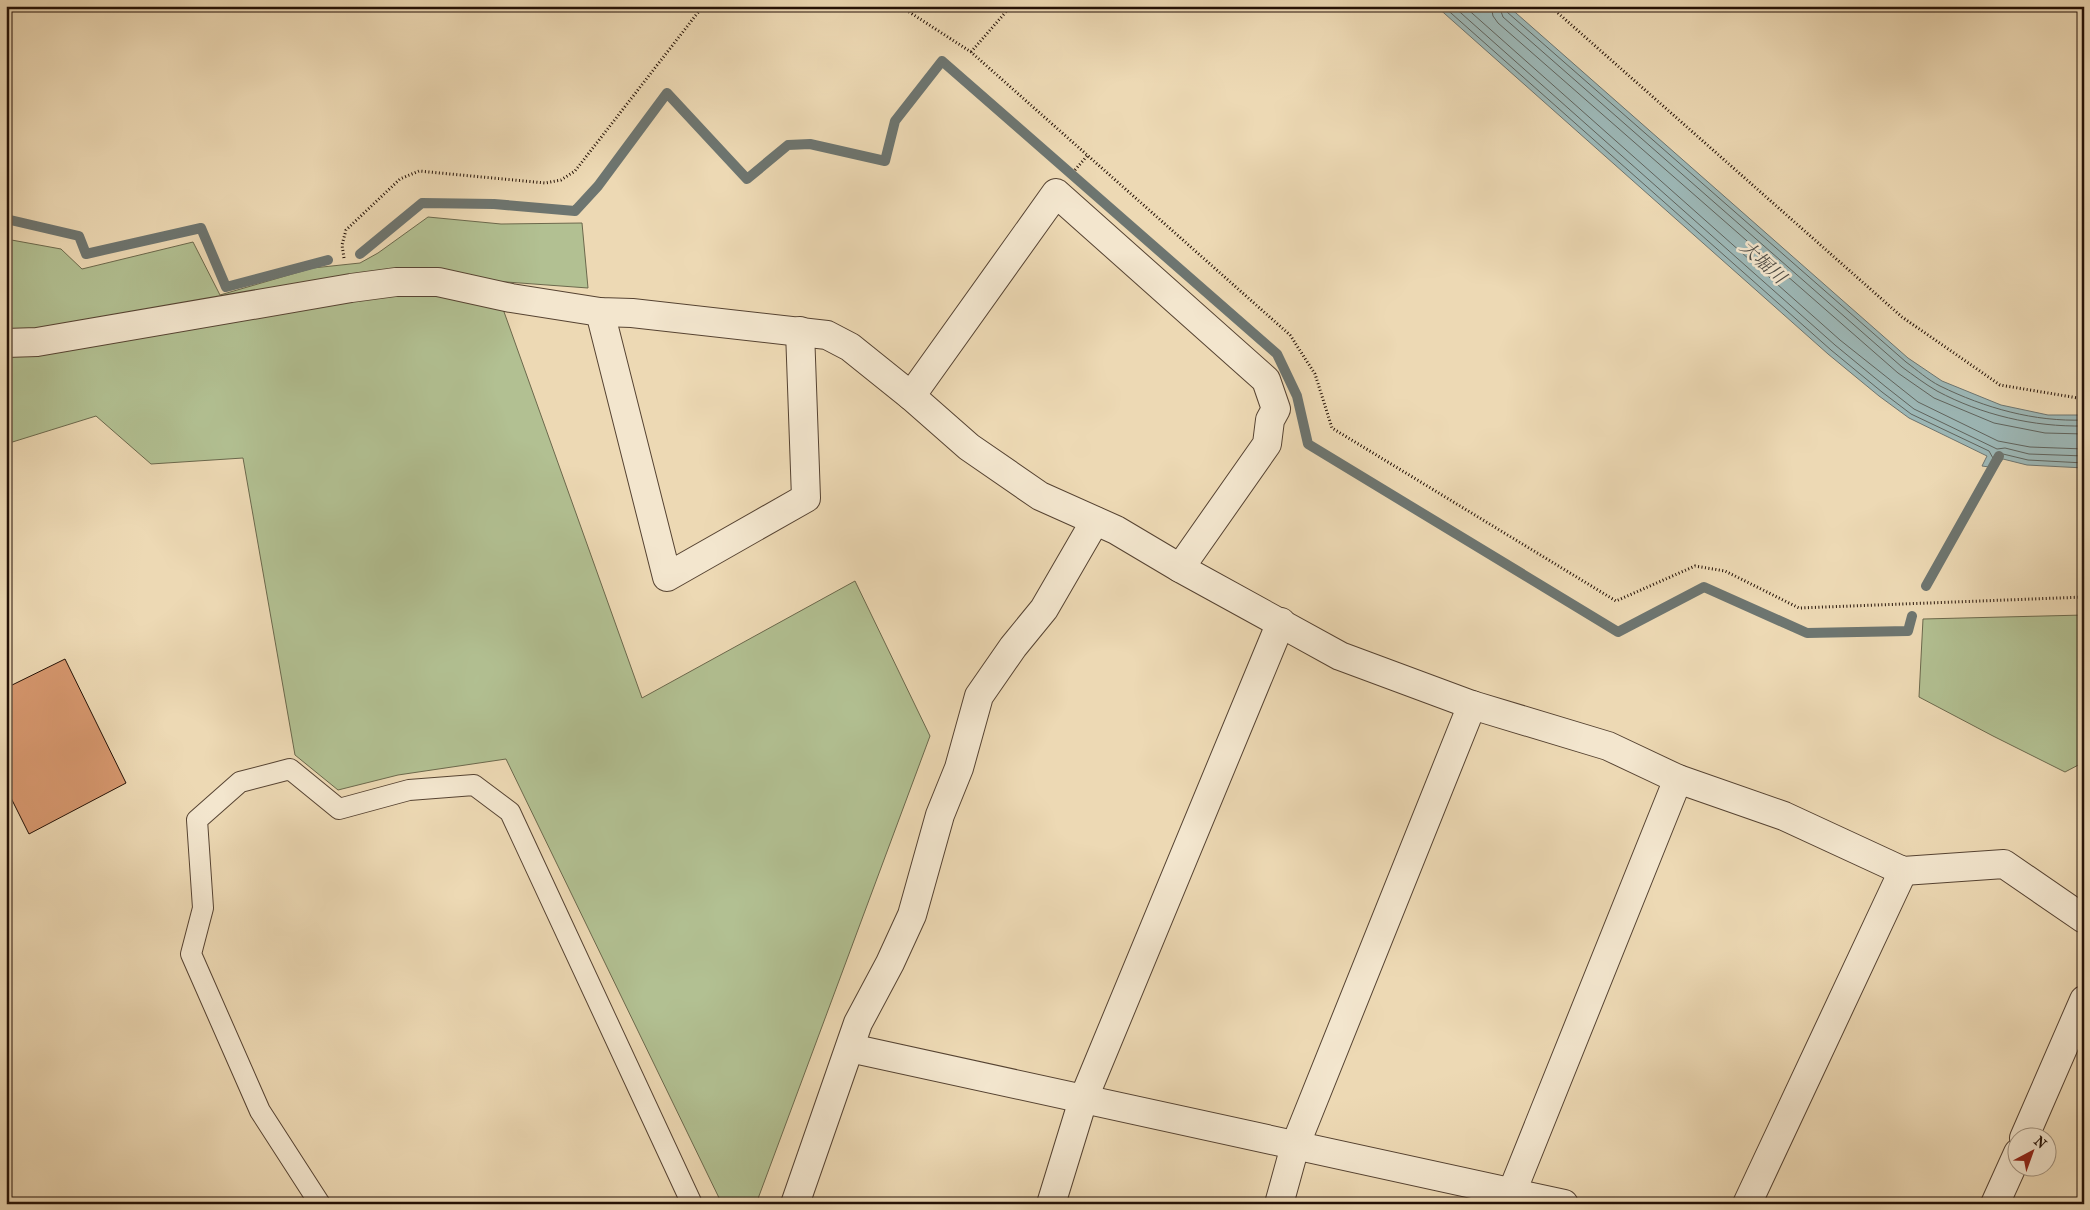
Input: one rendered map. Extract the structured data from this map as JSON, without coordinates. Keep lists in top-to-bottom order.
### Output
{
  "water": ["大堀川"],
  "north": "top right"
}
